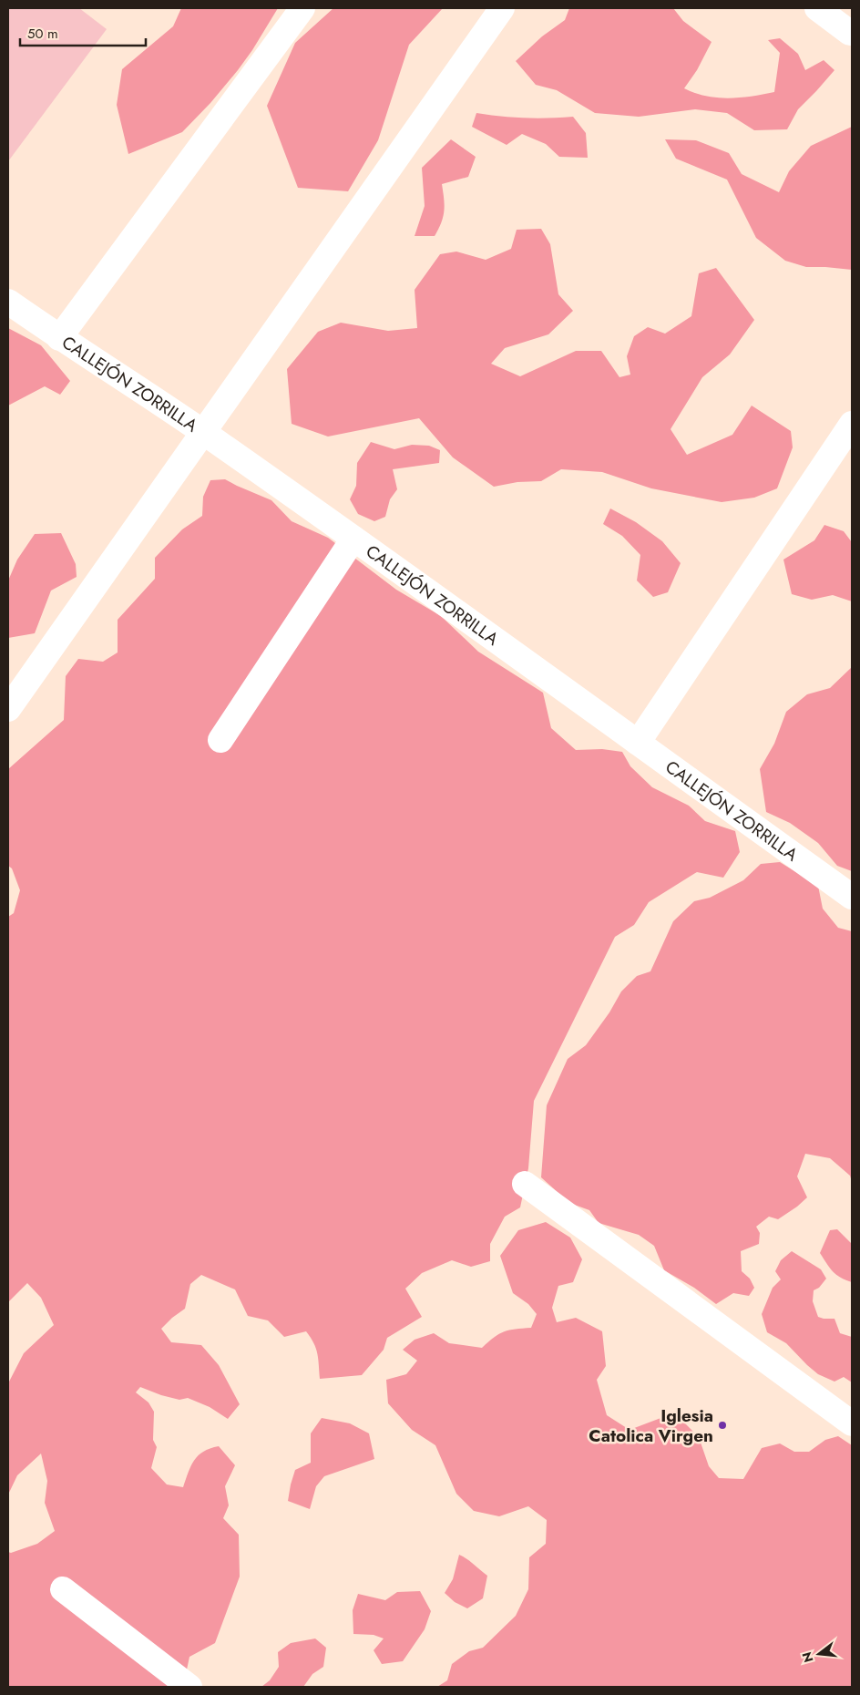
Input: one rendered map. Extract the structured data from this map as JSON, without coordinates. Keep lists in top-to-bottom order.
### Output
{
  "streets": {
    "street": ["CALLEJÓN ZORRILLA"]
  },
  "places": ["Iglesia Catolica Virgen"],
  "scale_bar": "50 m",
  "north": "left"
}
